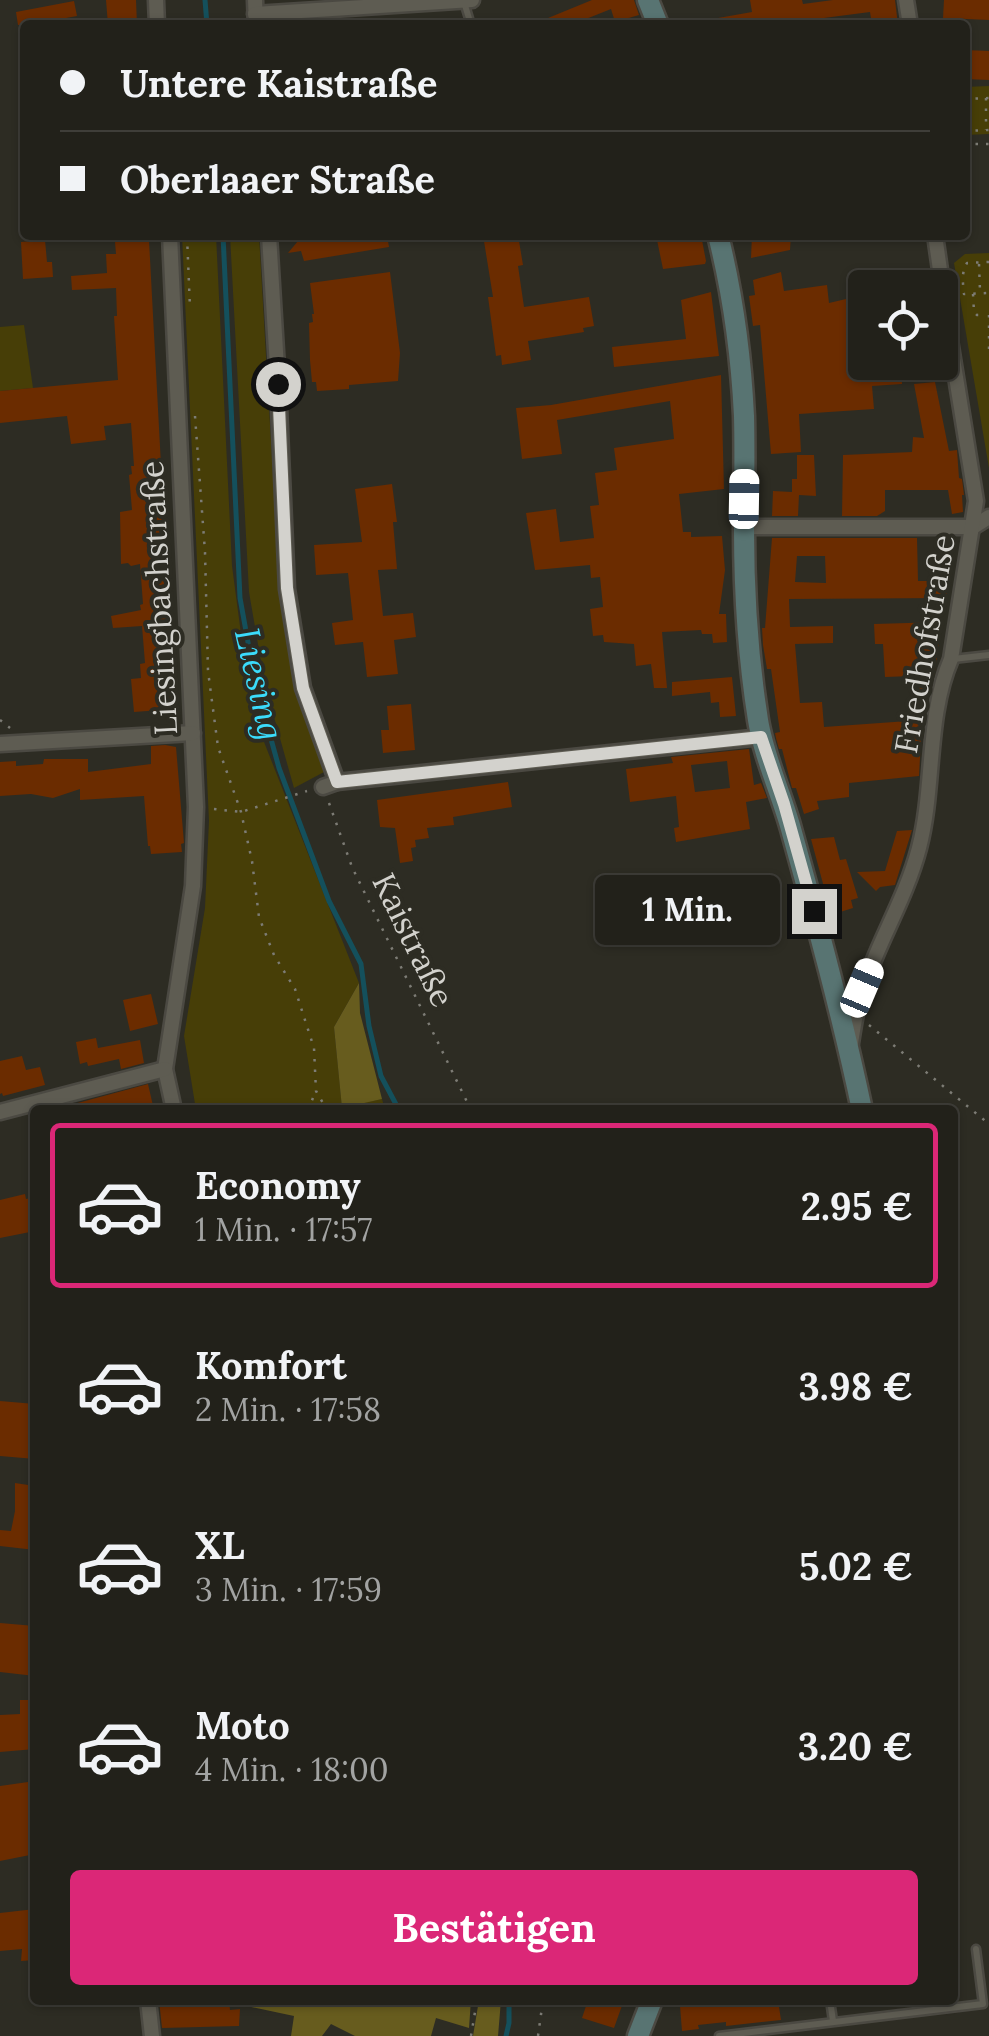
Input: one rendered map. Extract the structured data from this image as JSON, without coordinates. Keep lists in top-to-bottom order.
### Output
{
  "streets": {
    "street": ["Liesingbachstraße", "Friedhofstraße"],
    "path": ["Kaistraße"]
  },
  "water": ["Liesing"],
  "page": {
    "banner": ["Untere Kaistraße", "Oberlaaer Straße"],
    "bubble": "1 Min.",
    "list": [
      {
        "name": "Economy",
        "note": "1 Min. · 17:57",
        "value": "2.95 €"
      },
      {
        "name": "Komfort",
        "note": "2 Min. · 17:58",
        "value": "3.98 €"
      },
      {
        "name": "XL",
        "note": "3 Min. · 17:59",
        "value": "5.02 €"
      },
      {
        "name": "Moto",
        "note": "4 Min. · 18:00",
        "value": "3.20 €"
      }
    ],
    "buttons": "Bestätigen"
  }
}
